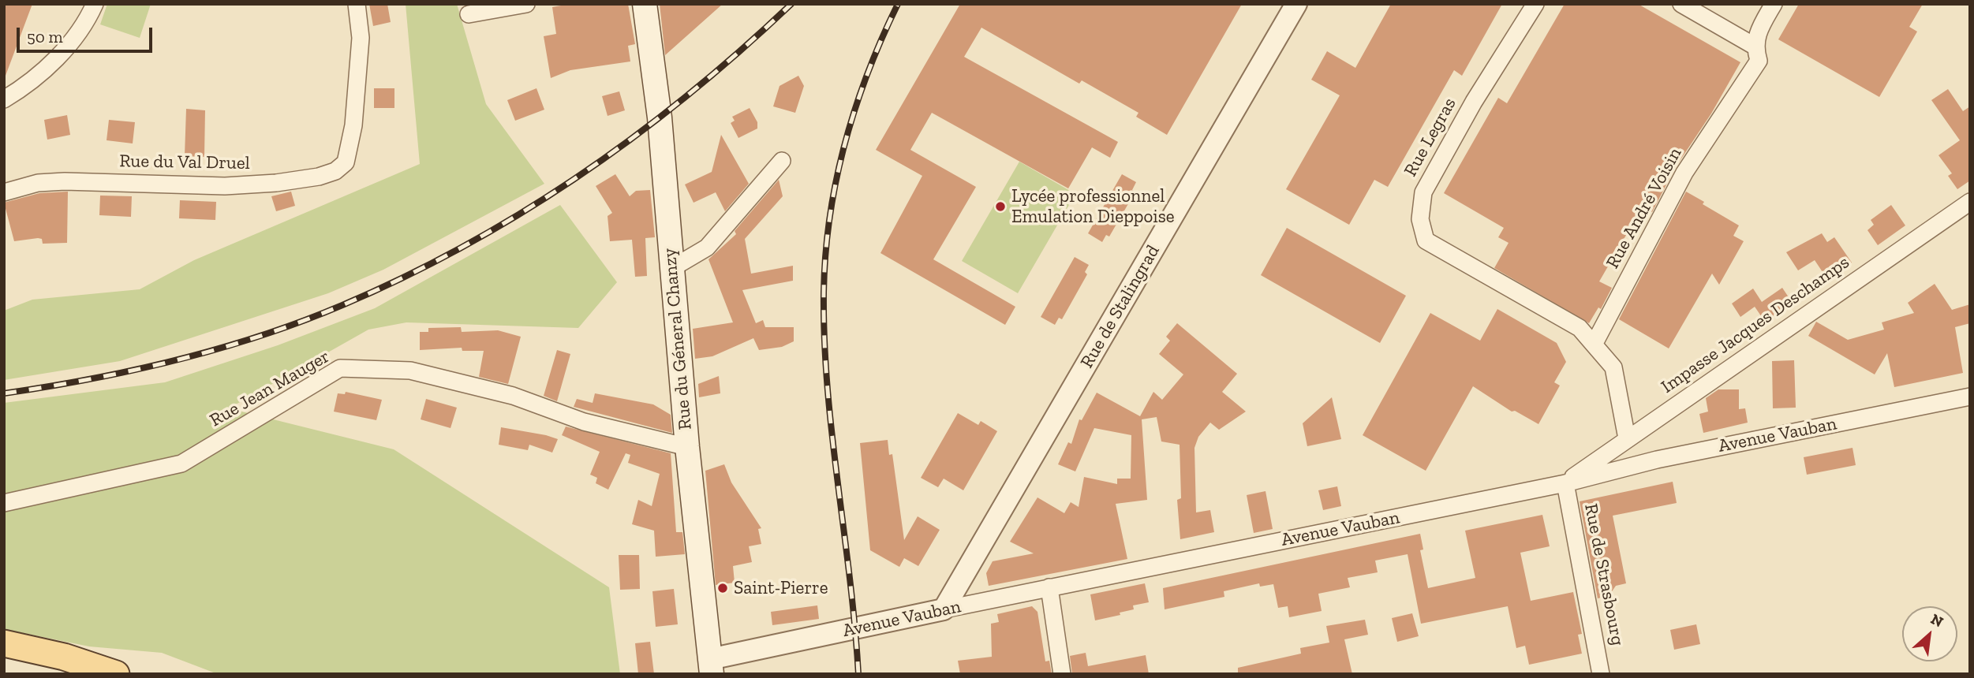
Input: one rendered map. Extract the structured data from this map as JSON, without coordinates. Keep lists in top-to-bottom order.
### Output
{
  "streets": {
    "main road": ["Rue du Géneral Chanzy"],
    "street": [
      "Rue Legras",
      "Rue du Val Druel",
      "Rue André Voisin",
      "Rue de Stalingrad",
      "Impasse Jacques Deschamps",
      "Rue Jean Mauger",
      "Avenue Vauban",
      "Rue de Strasbourg"
    ]
  },
  "crossings": [
    ["Rue Legras", "Rue André Voisin"],
    ["Rue de Stalingrad", "Avenue Vauban"],
    ["Impasse Jacques Deschamps", "Avenue Vauban"],
    ["Impasse Jacques Deschamps", "Rue de Strasbourg"],
    ["Rue du Géneral Chanzy", "Rue Jean Mauger"],
    ["Rue du Géneral Chanzy", "Avenue Vauban"],
    ["Avenue Vauban", "Rue de Strasbourg"]
  ],
  "places": ["Lycée professionnel Emulation Dieppoise", "Saint-Pierre"],
  "scale_bar": "50 m",
  "north": "top right"
}
